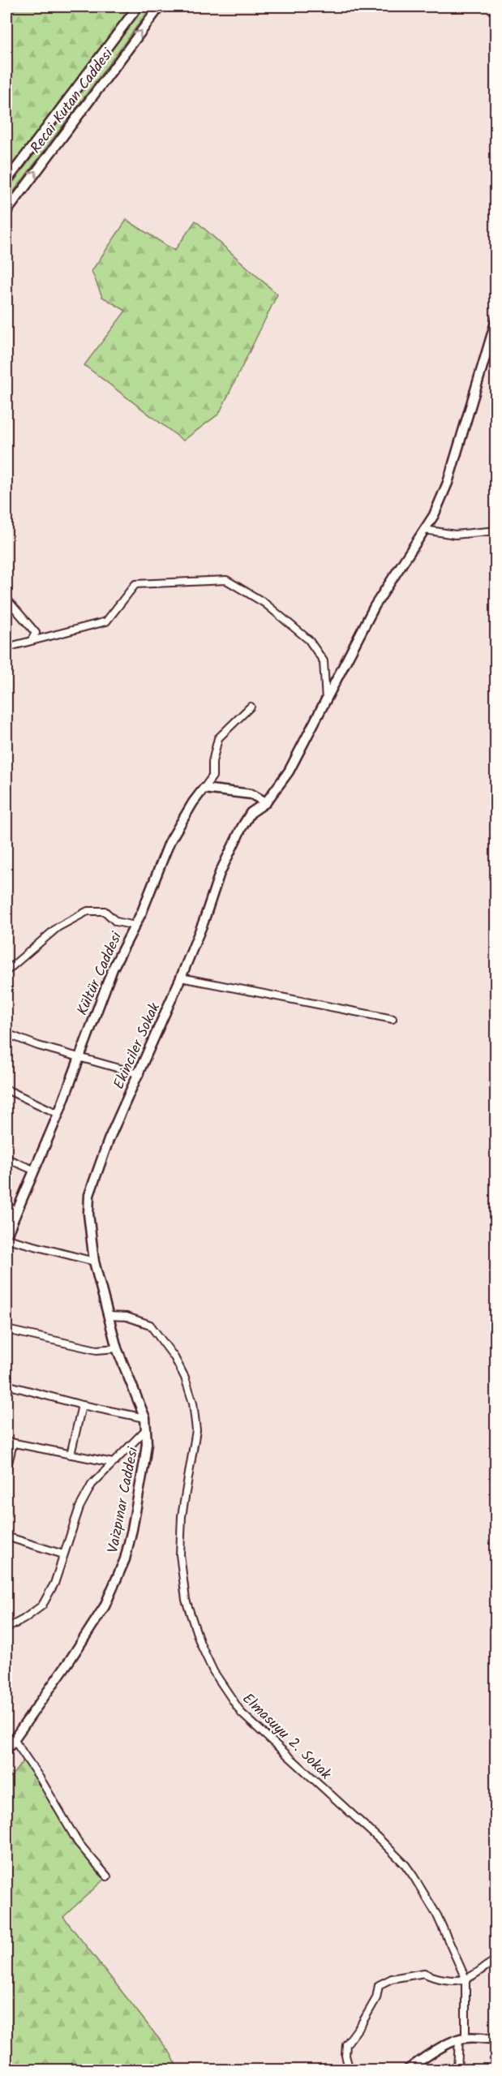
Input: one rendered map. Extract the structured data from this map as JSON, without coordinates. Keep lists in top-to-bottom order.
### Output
{
  "streets": {
    "street": [
      "Recai Kutan Caddesi",
      "Kültür Caddesi",
      "Ekinciler Sokak",
      "Vaizpınar Caddesi",
      "Elmasuyu 2. Sokak"
    ]
  },
  "crossings": [
    ["Ekinciler Sokak", "Vaizpınar Caddesi"],
    ["Ekinciler Sokak", "Elmasuyu 2. Sokak"],
    ["Vaizpınar Caddesi", "Elmasuyu 2. Sokak"]
  ]
}
